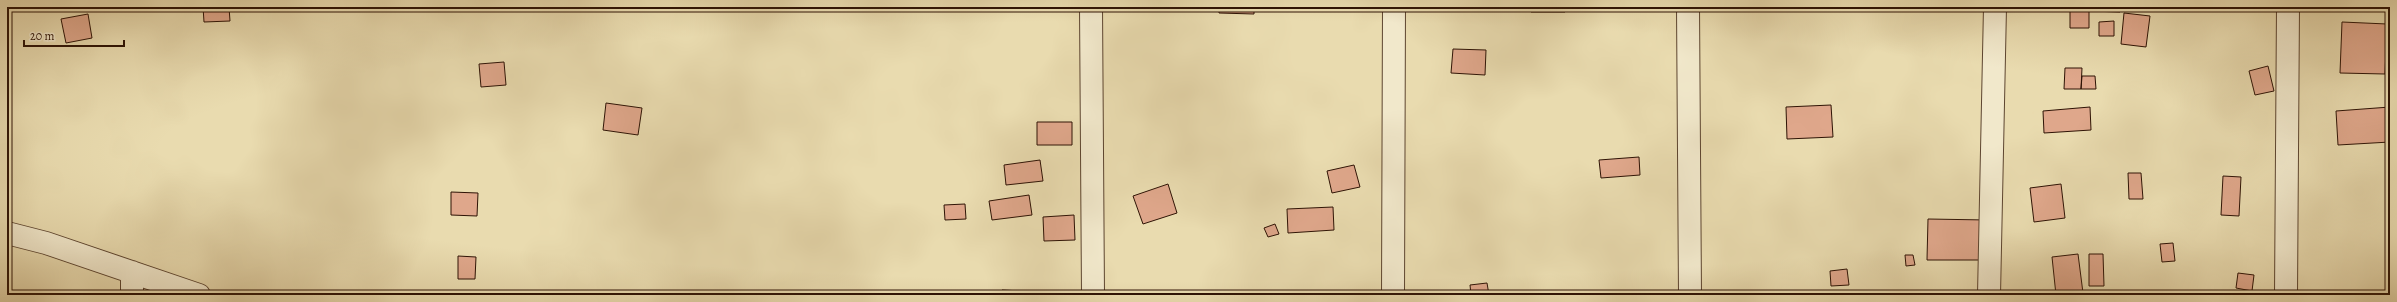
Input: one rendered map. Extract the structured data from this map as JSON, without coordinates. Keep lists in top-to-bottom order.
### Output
{
  "scale_bar": "20 m"
}
